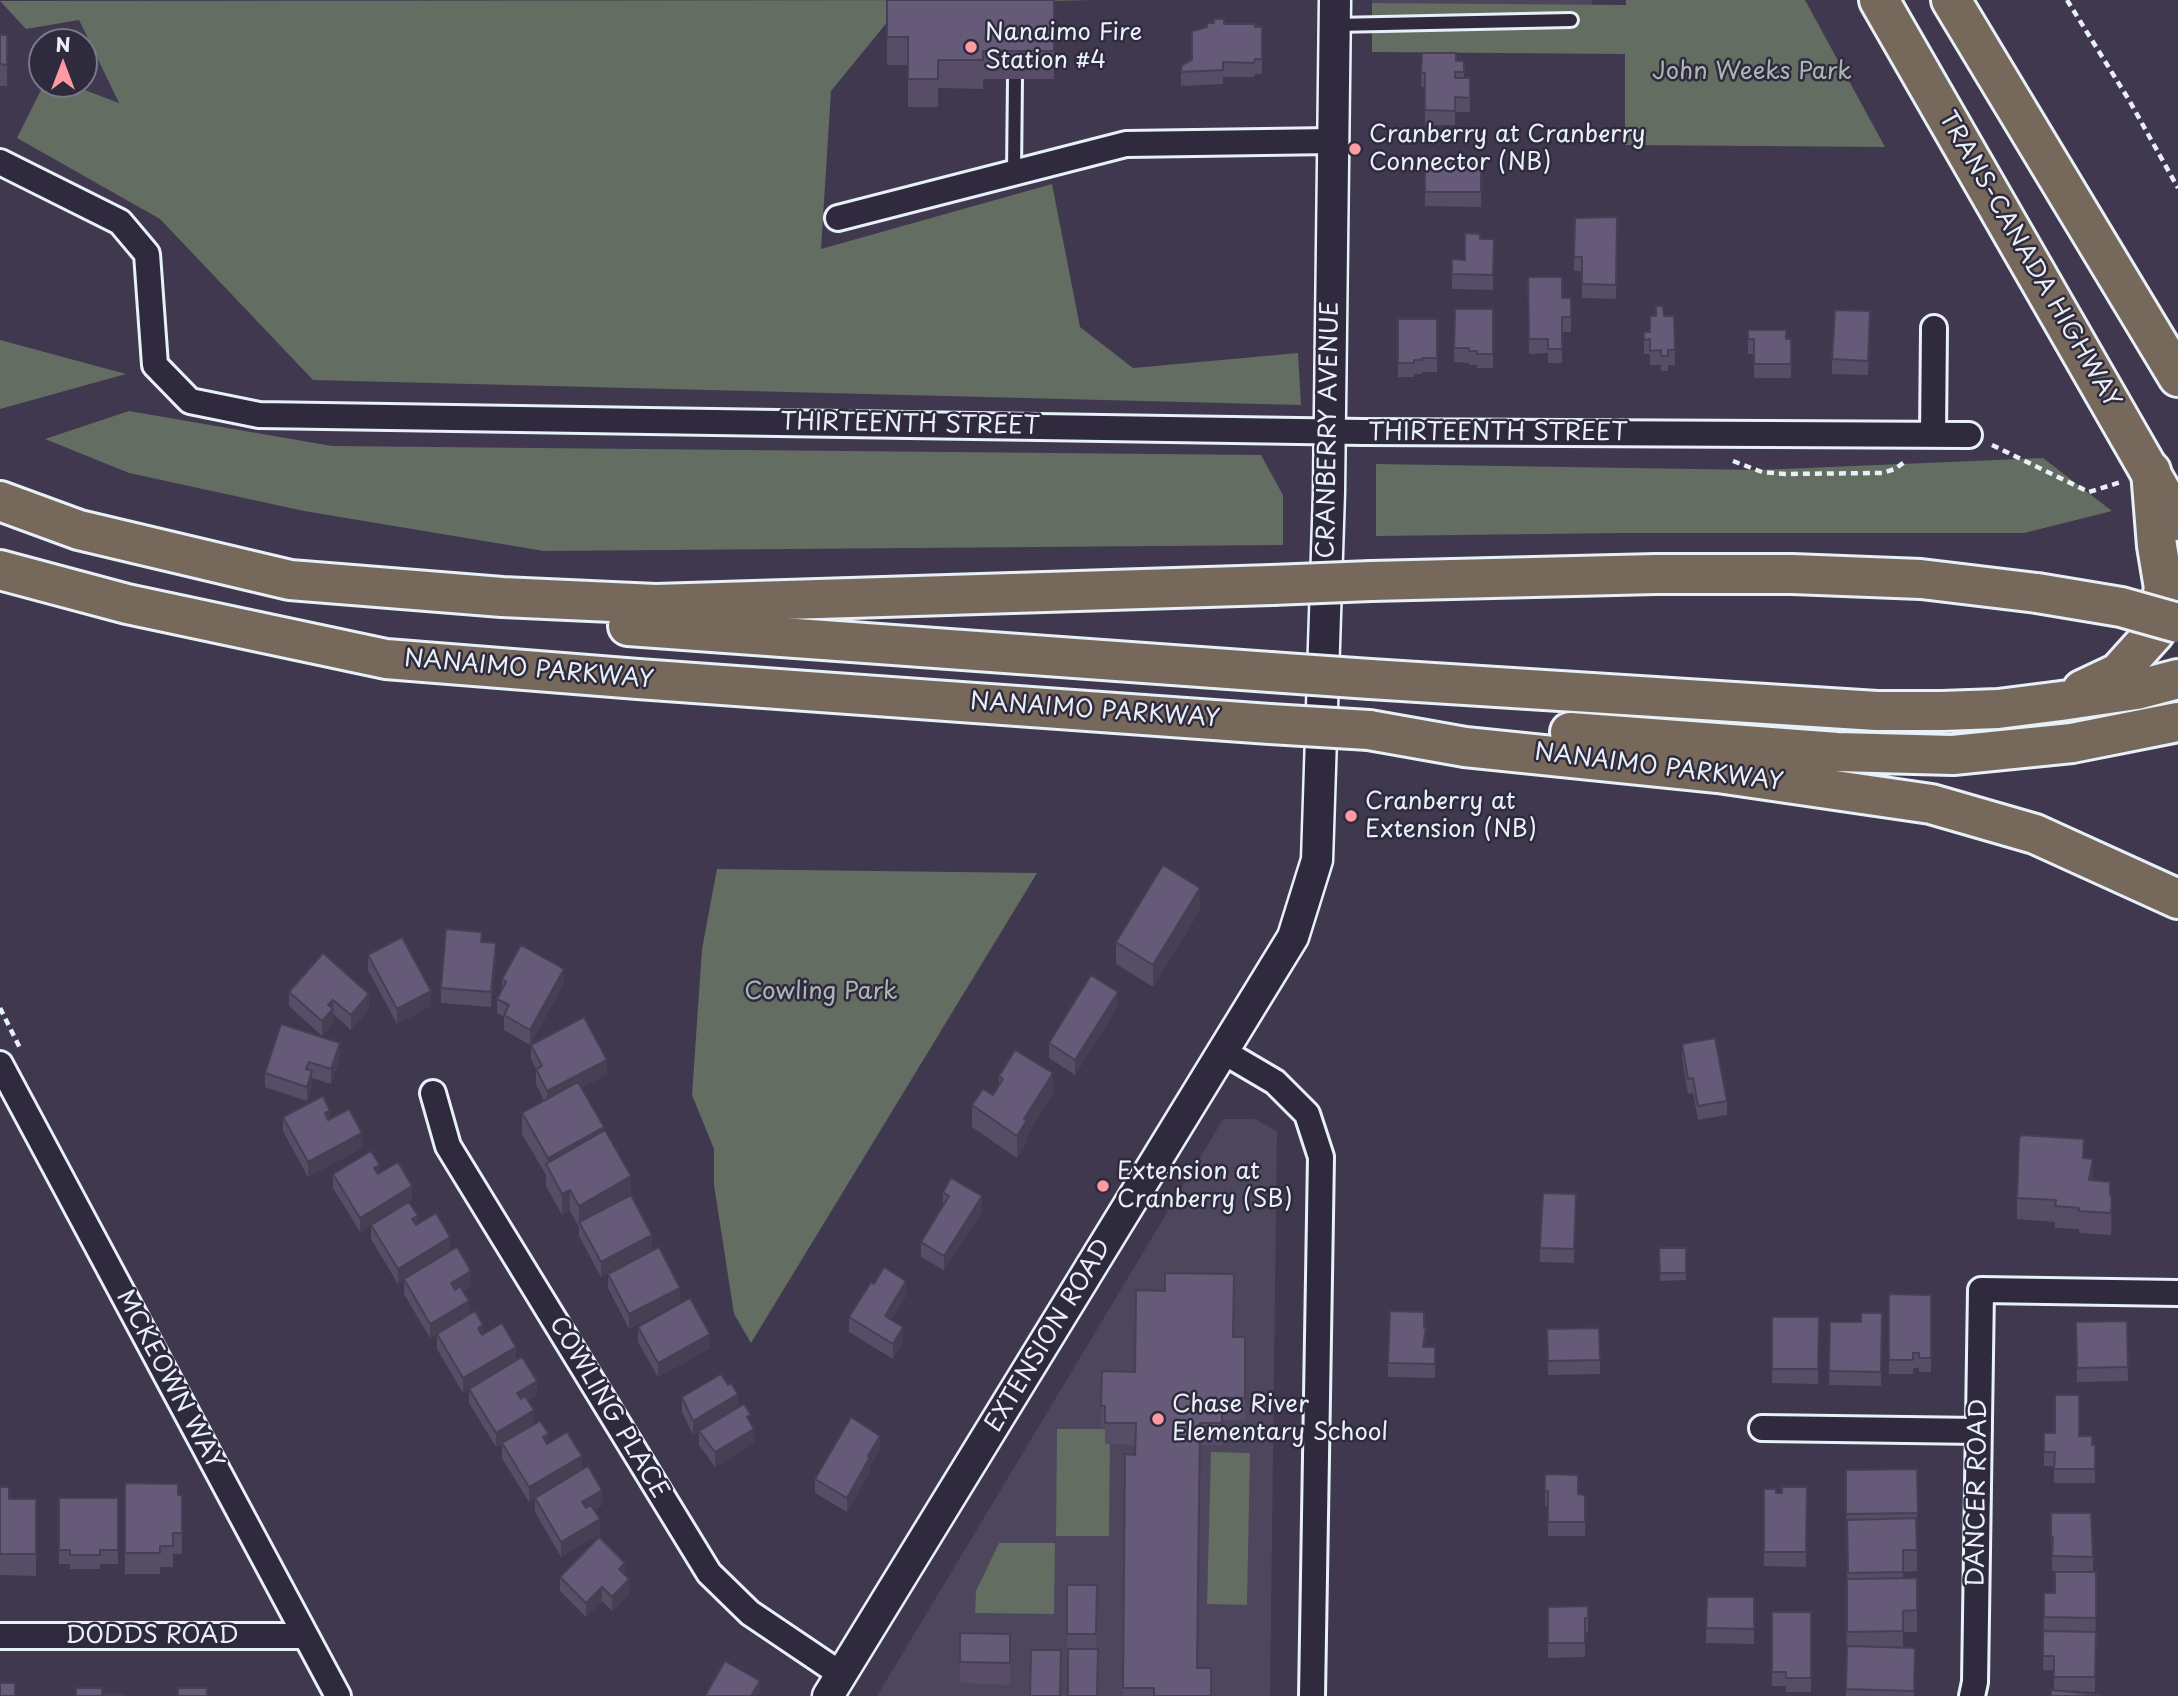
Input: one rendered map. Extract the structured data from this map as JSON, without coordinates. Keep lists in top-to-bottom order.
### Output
{
  "streets": {
    "highway": ["TRANS-CANADA HIGHWAY", "NANAIMO PARKWAY"],
    "street": [
      "THIRTEENTH STREET",
      "CRANBERRY AVENUE",
      "EXTENSION ROAD",
      "MCKEOWN WAY",
      "COWLING PLACE",
      "DANCER ROAD",
      "DODDS ROAD"
    ]
  },
  "crossings": [
    ["THIRTEENTH STREET", "CRANBERRY AVENUE"],
    ["CRANBERRY AVENUE", "EXTENSION ROAD"],
    ["EXTENSION ROAD", "COWLING PLACE"],
    ["MCKEOWN WAY", "DODDS ROAD"]
  ],
  "parks": ["John Weeks Park", "Cowling Park"],
  "places": [
    "Nanaimo Fire Station #4",
    "Cranberry at Cranberry Connector (NB)",
    "Cranberry at Extension (NB)",
    "Extension at Cranberry (SB)",
    "Chase River Elementary School"
  ],
  "north": "top"
}
